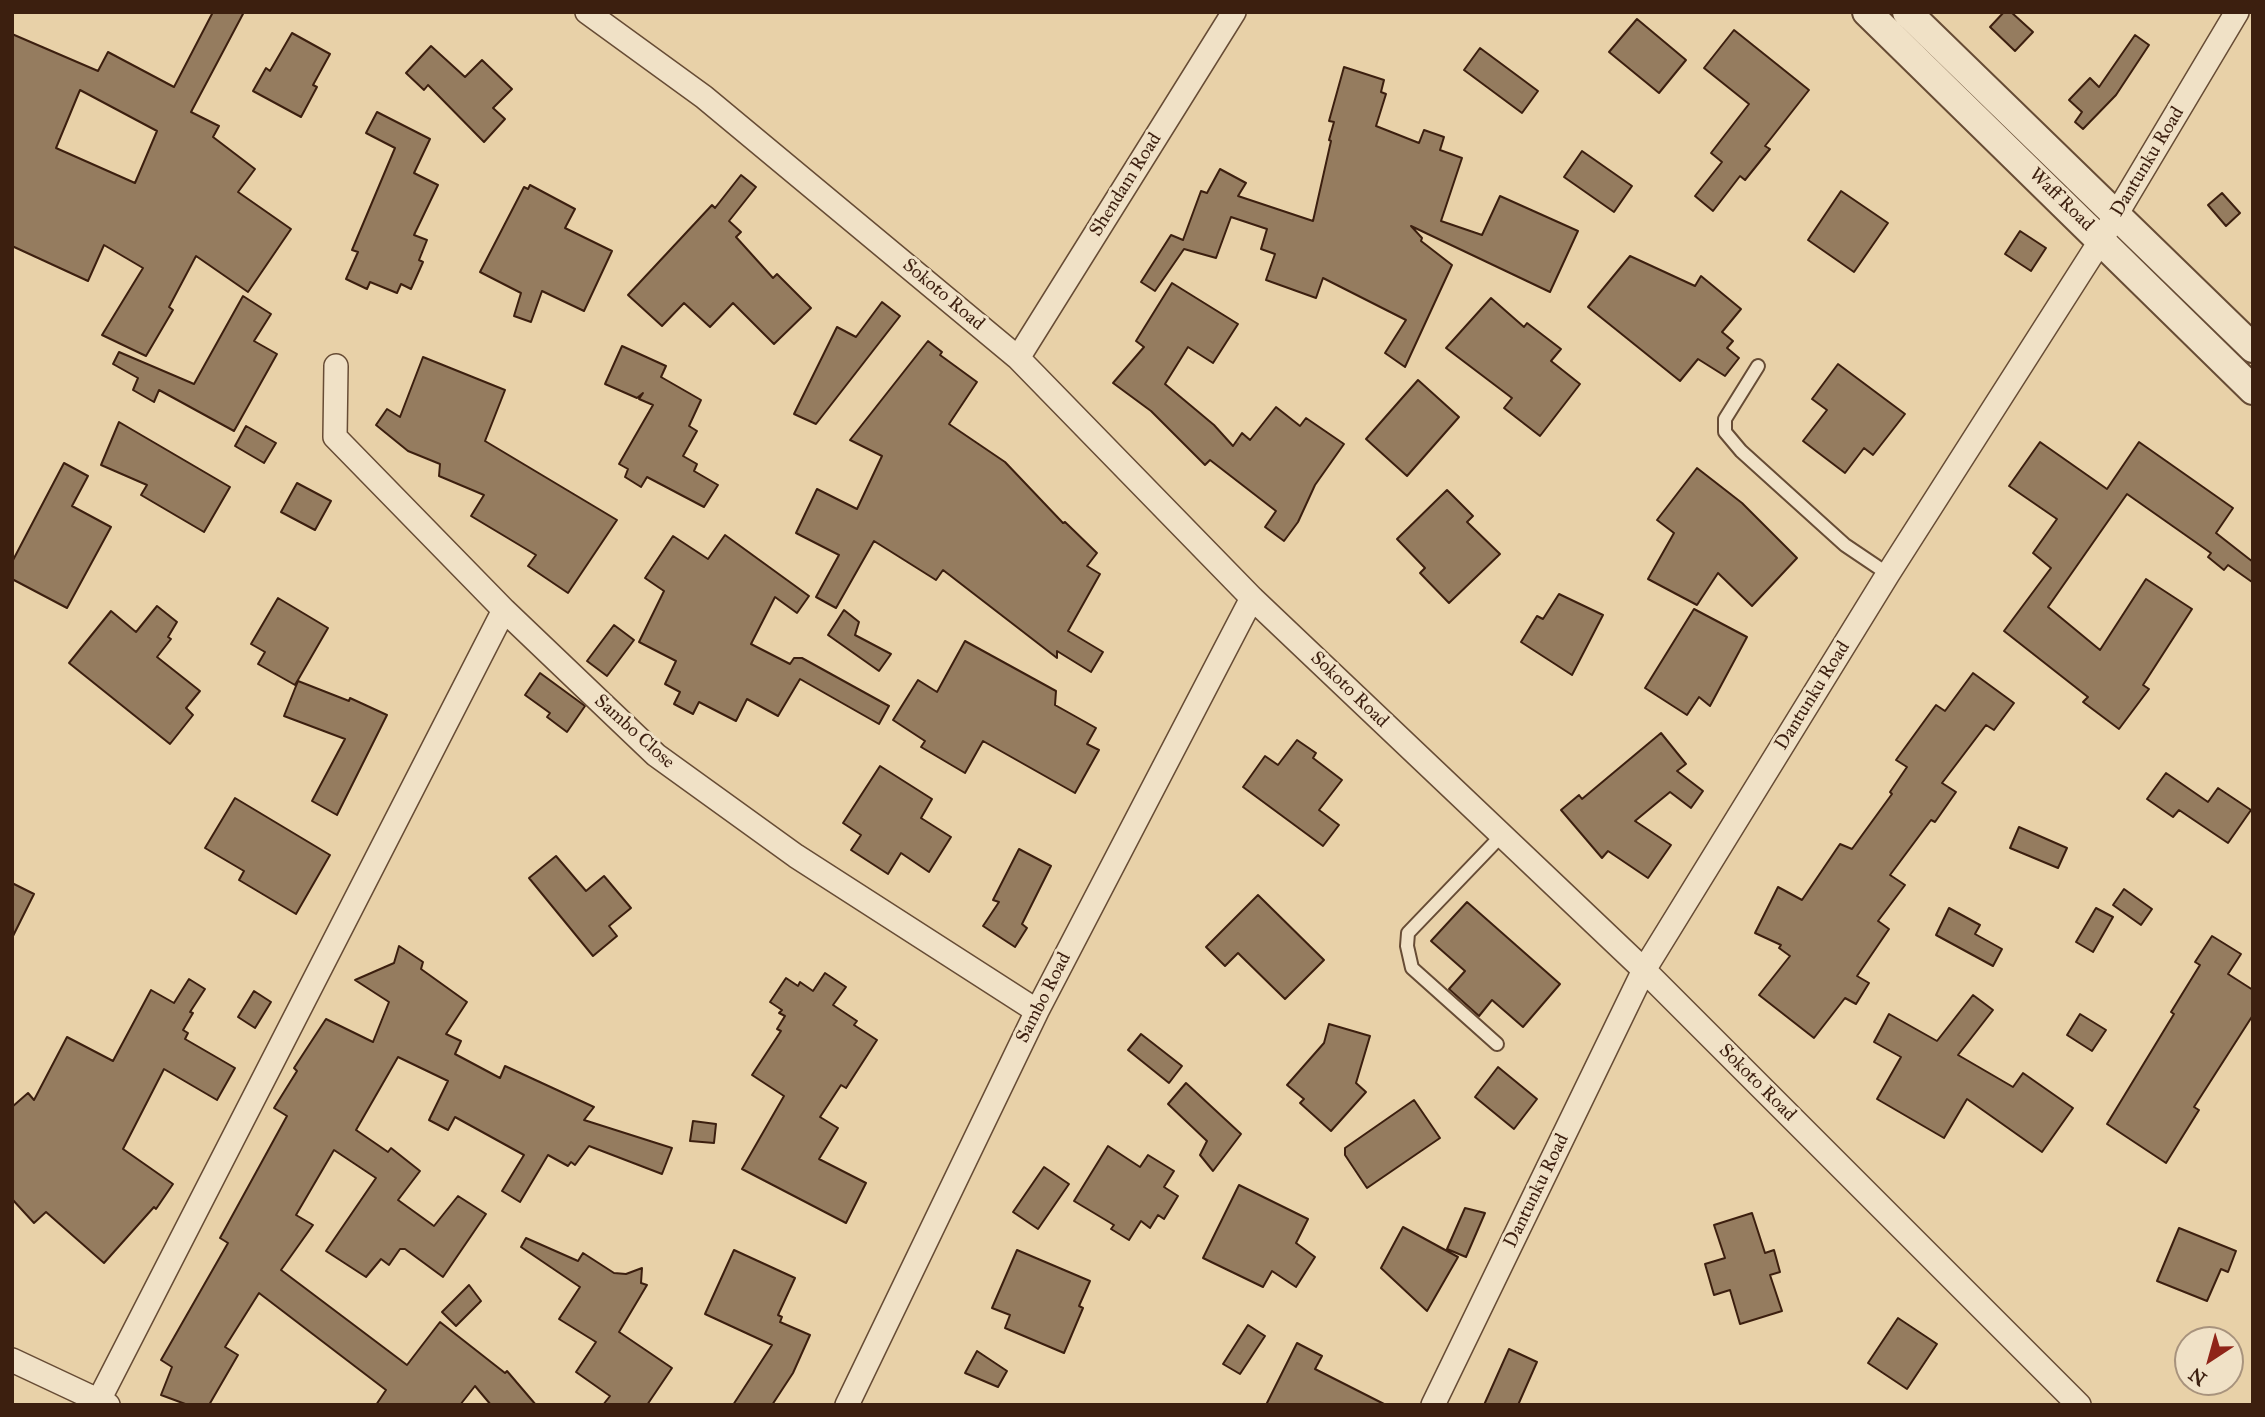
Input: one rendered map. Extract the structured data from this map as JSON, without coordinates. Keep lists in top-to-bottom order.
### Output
{
  "streets": {
    "street": [
      "Dantunku Road",
      "Shendam Road",
      "Waff Road",
      "Sokoto Road",
      "Sambo Close",
      "Sambo Road"
    ]
  },
  "crossings": [
    ["Dantunku Road", "Waff Road"],
    ["Dantunku Road", "Sokoto Road"],
    ["Shendam Road", "Sokoto Road"],
    ["Sokoto Road", "Sambo Road"],
    ["Sambo Close", "Sambo Road"]
  ],
  "north": "bottom left"
}
